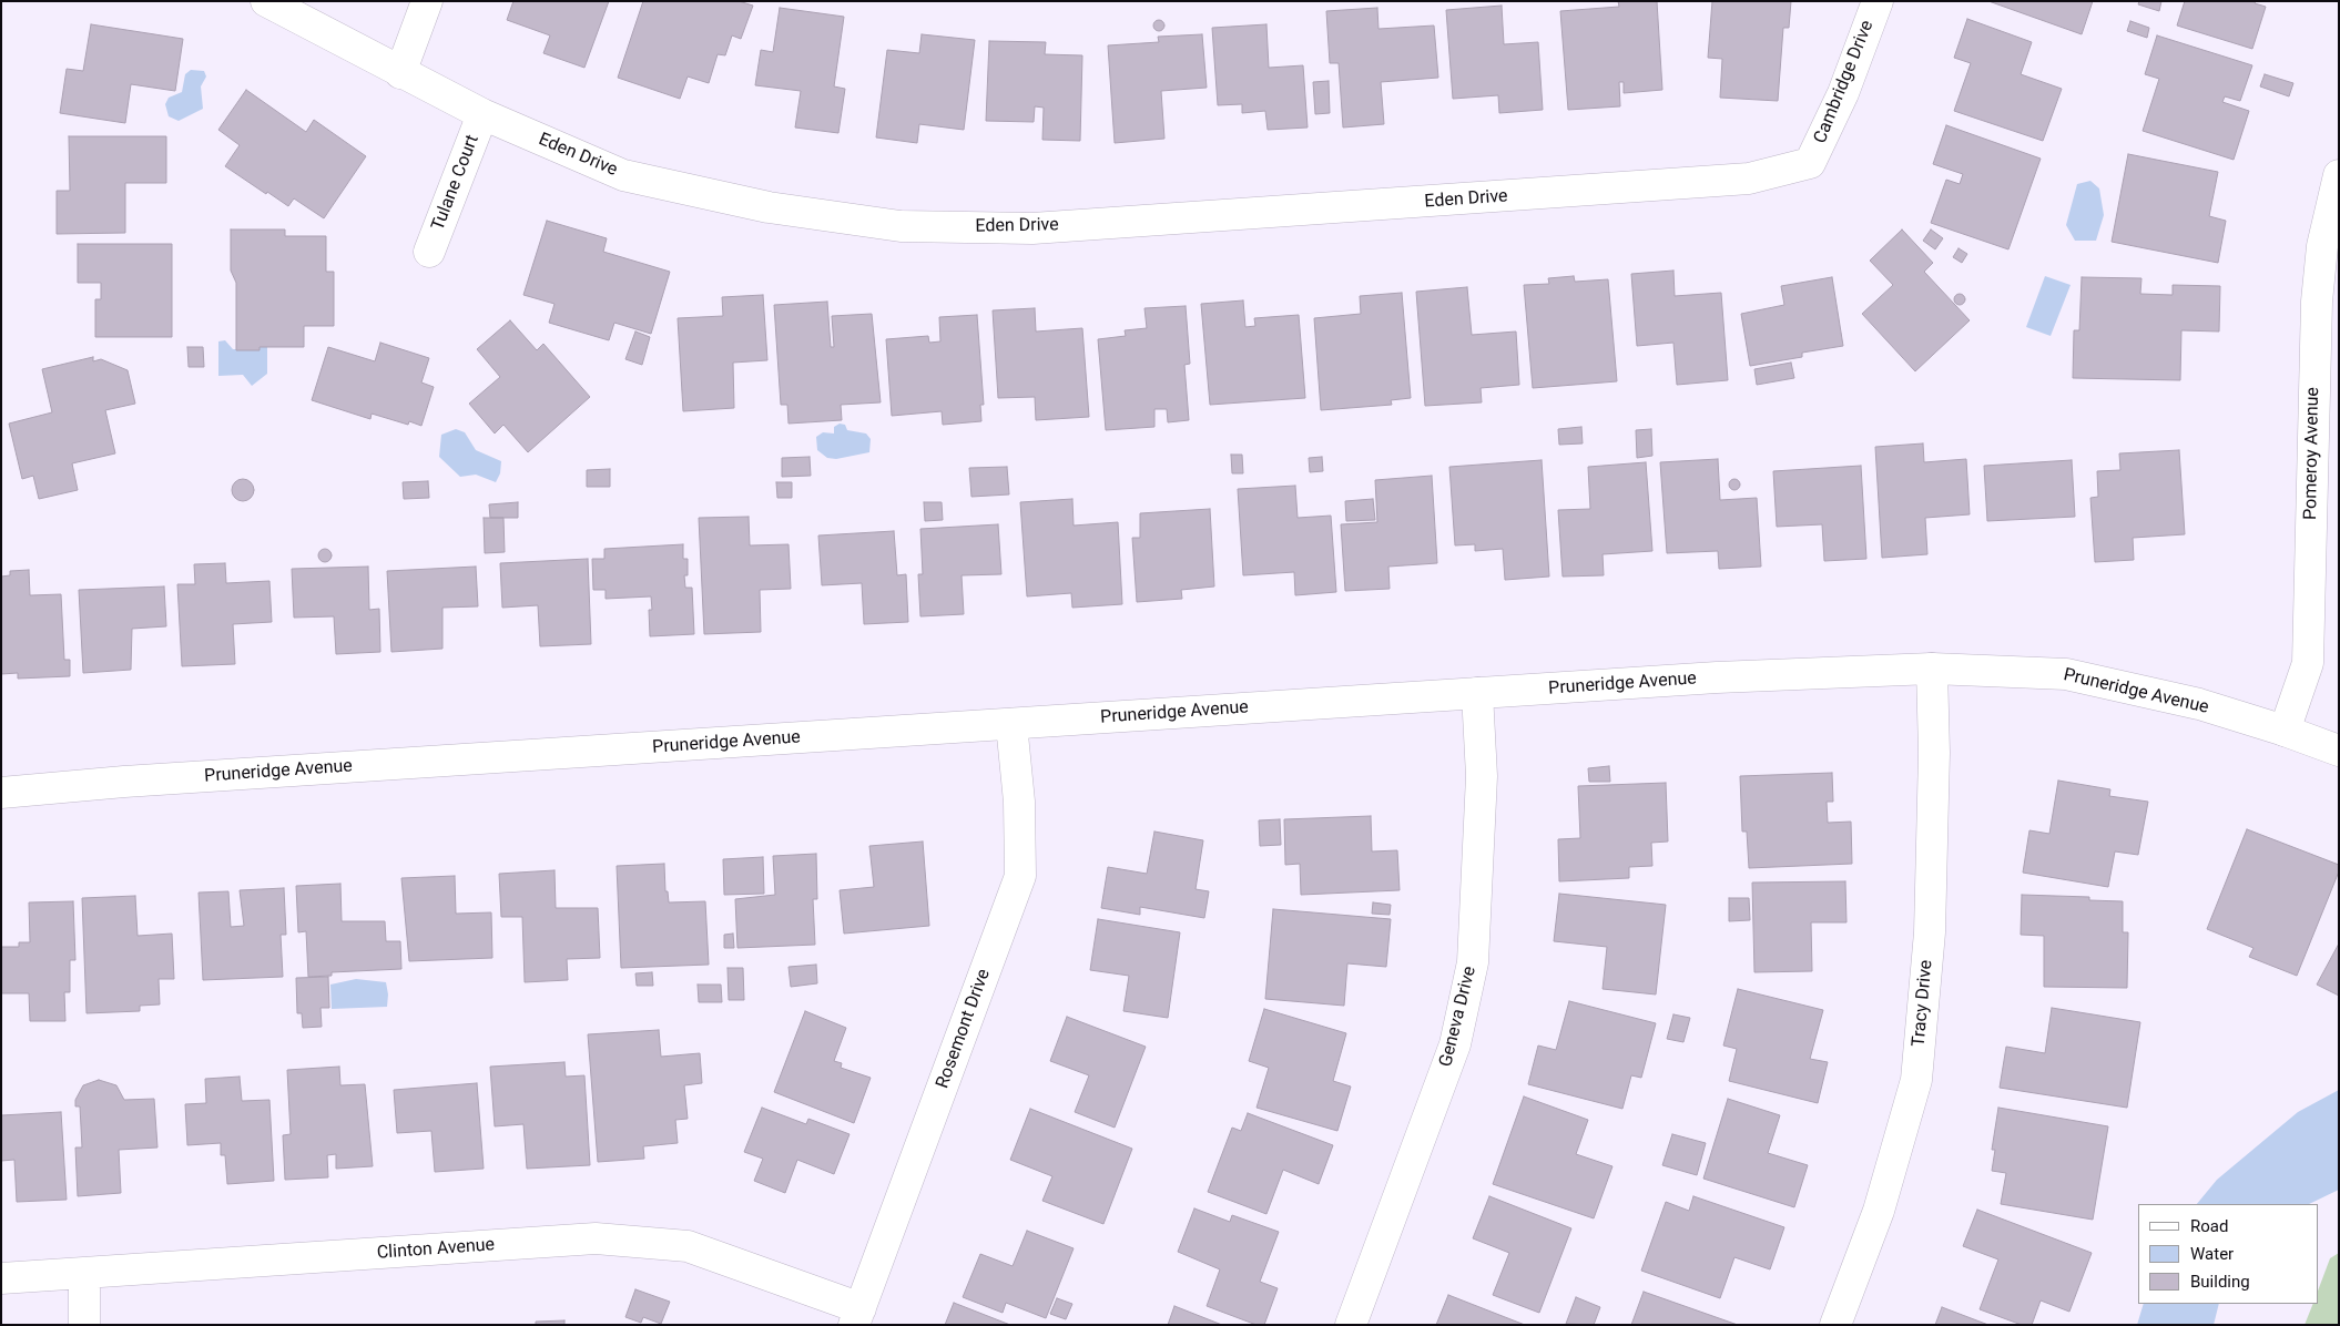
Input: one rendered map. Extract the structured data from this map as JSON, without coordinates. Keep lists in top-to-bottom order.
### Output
{
  "streets": {
    "street": [
      "Cambridge Drive",
      "Eden Drive",
      "Tulane Court",
      "Pomeroy Avenue",
      "Pruneridge Avenue",
      "Tracy Drive",
      "Geneva Drive",
      "Rosemont Drive",
      "Clinton Avenue"
    ]
  },
  "crossings": [
    ["Cambridge Drive", "Eden Drive"],
    ["Eden Drive", "Tulane Court"],
    ["Pomeroy Avenue", "Pruneridge Avenue"],
    ["Pruneridge Avenue", "Tracy Drive"],
    ["Pruneridge Avenue", "Geneva Drive"],
    ["Pruneridge Avenue", "Rosemont Drive"],
    ["Rosemont Drive", "Clinton Avenue"]
  ],
  "legend": ["Road", "Water", "Building"]
}
